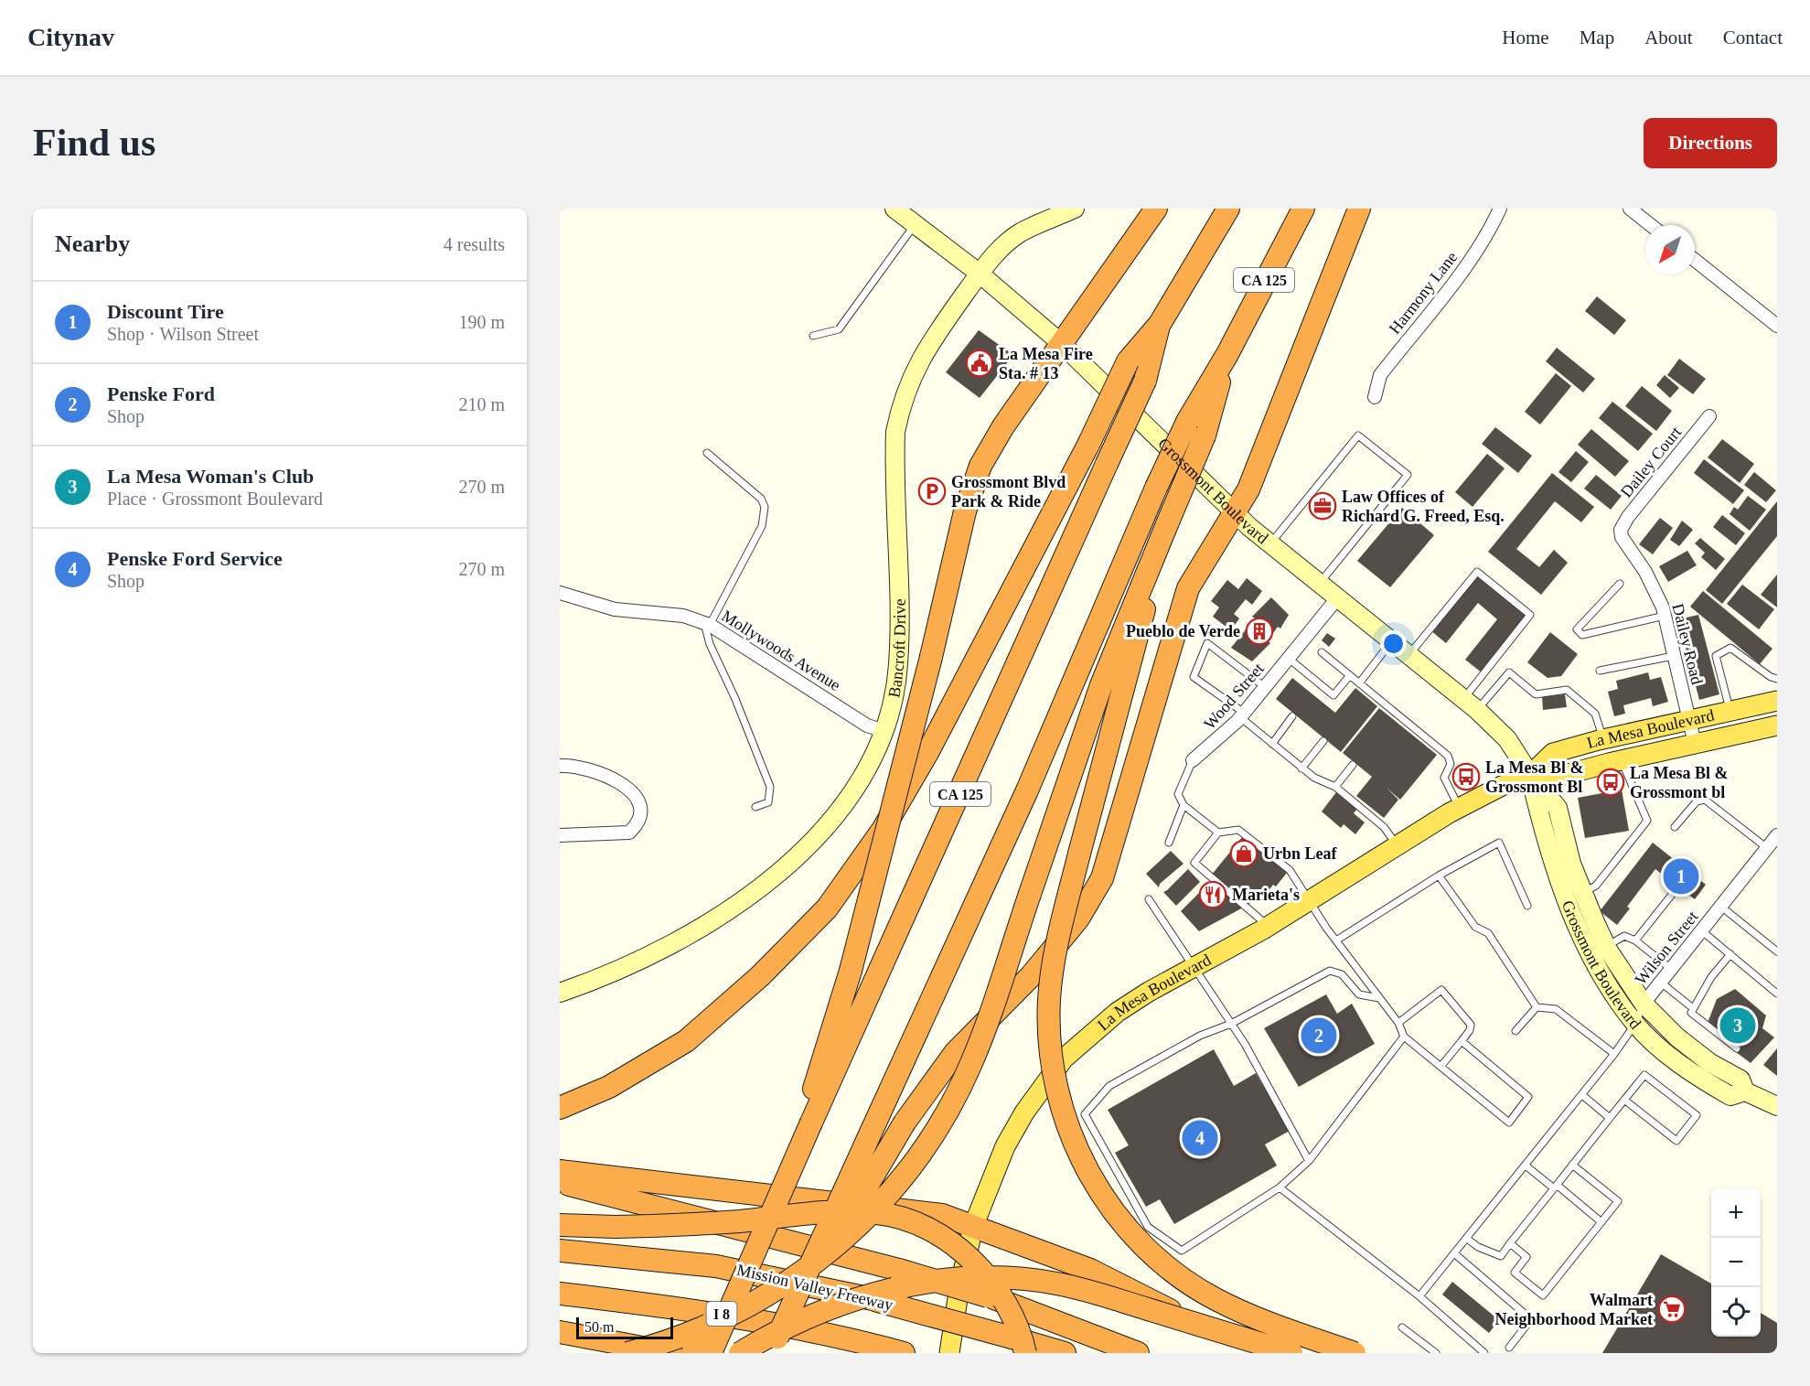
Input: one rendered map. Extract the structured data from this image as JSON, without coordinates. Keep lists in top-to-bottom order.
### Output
{
  "streets": {
    "highway": ["CA 125", "Mission Valley Freeway", "I 8"],
    "main road": ["Grossmont Boulevard", "Bancroft Drive", "La Mesa Boulevard"],
    "street": [
      "Harmony Lane",
      "Dailey Court",
      "Dailey Road",
      "Mollywoods Avenue",
      "Wood Street",
      "Wilson Street"
    ]
  },
  "crossings": [
    ["Dailey Court", "Dailey Road"],
    ["Grossmont Boulevard", "Bancroft Drive"],
    ["Grossmont Boulevard", "Wood Street"],
    ["Grossmont Boulevard", "La Mesa Boulevard"],
    ["Grossmont Boulevard", "Wilson Street"],
    ["Dailey Road", "La Mesa Boulevard"],
    ["Bancroft Drive", "Mollywoods Avenue"]
  ],
  "places": {
    "public building": ["La Mesa Fire Sta. # 13"],
    "parking": ["Grossmont Blvd Park & Ride"],
    "office": ["Law Offices of Richard G. Freed, Esq."],
    "building": ["Pueblo de Verde"],
    "bus stop": ["La Mesa Bl & Grossmont Bl", "La Mesa Bl & Grossmont bl"],
    "shop": ["Urbn Leaf"],
    "restaurant": ["Marieta's"],
    "supermarket": ["Walmart Neighborhood Market"]
  },
  "scale_bar": "50 m",
  "north": "bottom left",
  "page": {
    "header": "Citynav",
    "nav": [
      "Home",
      "Map",
      "About",
      "Contact"
    ],
    "buttons": "Directions",
    "title": "Find us",
    "heading": ["Nearby", "4 results"],
    "list": [
      {
        "mark": "1",
        "name": "Discount Tire",
        "note": "Shop · Wilson Street",
        "value": "190 m"
      },
      {
        "mark": "2",
        "name": "Penske Ford",
        "note": "Shop",
        "value": "210 m"
      },
      {
        "mark": "3",
        "name": "La Mesa Woman's Club",
        "note": "Place · Grossmont Boulevard",
        "value": "270 m"
      },
      {
        "mark": "4",
        "name": "Penske Ford Service",
        "note": "Shop",
        "value": "270 m"
      }
    ],
    "pins": [
      "1",
      "3",
      "2",
      "4"
    ],
    "map_buttons": ["+", "−"],
    "scale": "50 m"
  }
}
